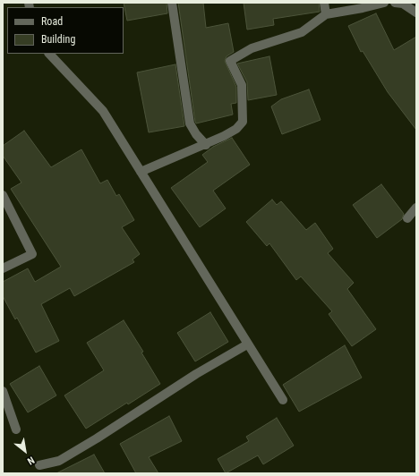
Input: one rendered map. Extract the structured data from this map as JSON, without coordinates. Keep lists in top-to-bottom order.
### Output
{
  "legend": ["Road", "Building"],
  "north": "bottom right"
}
